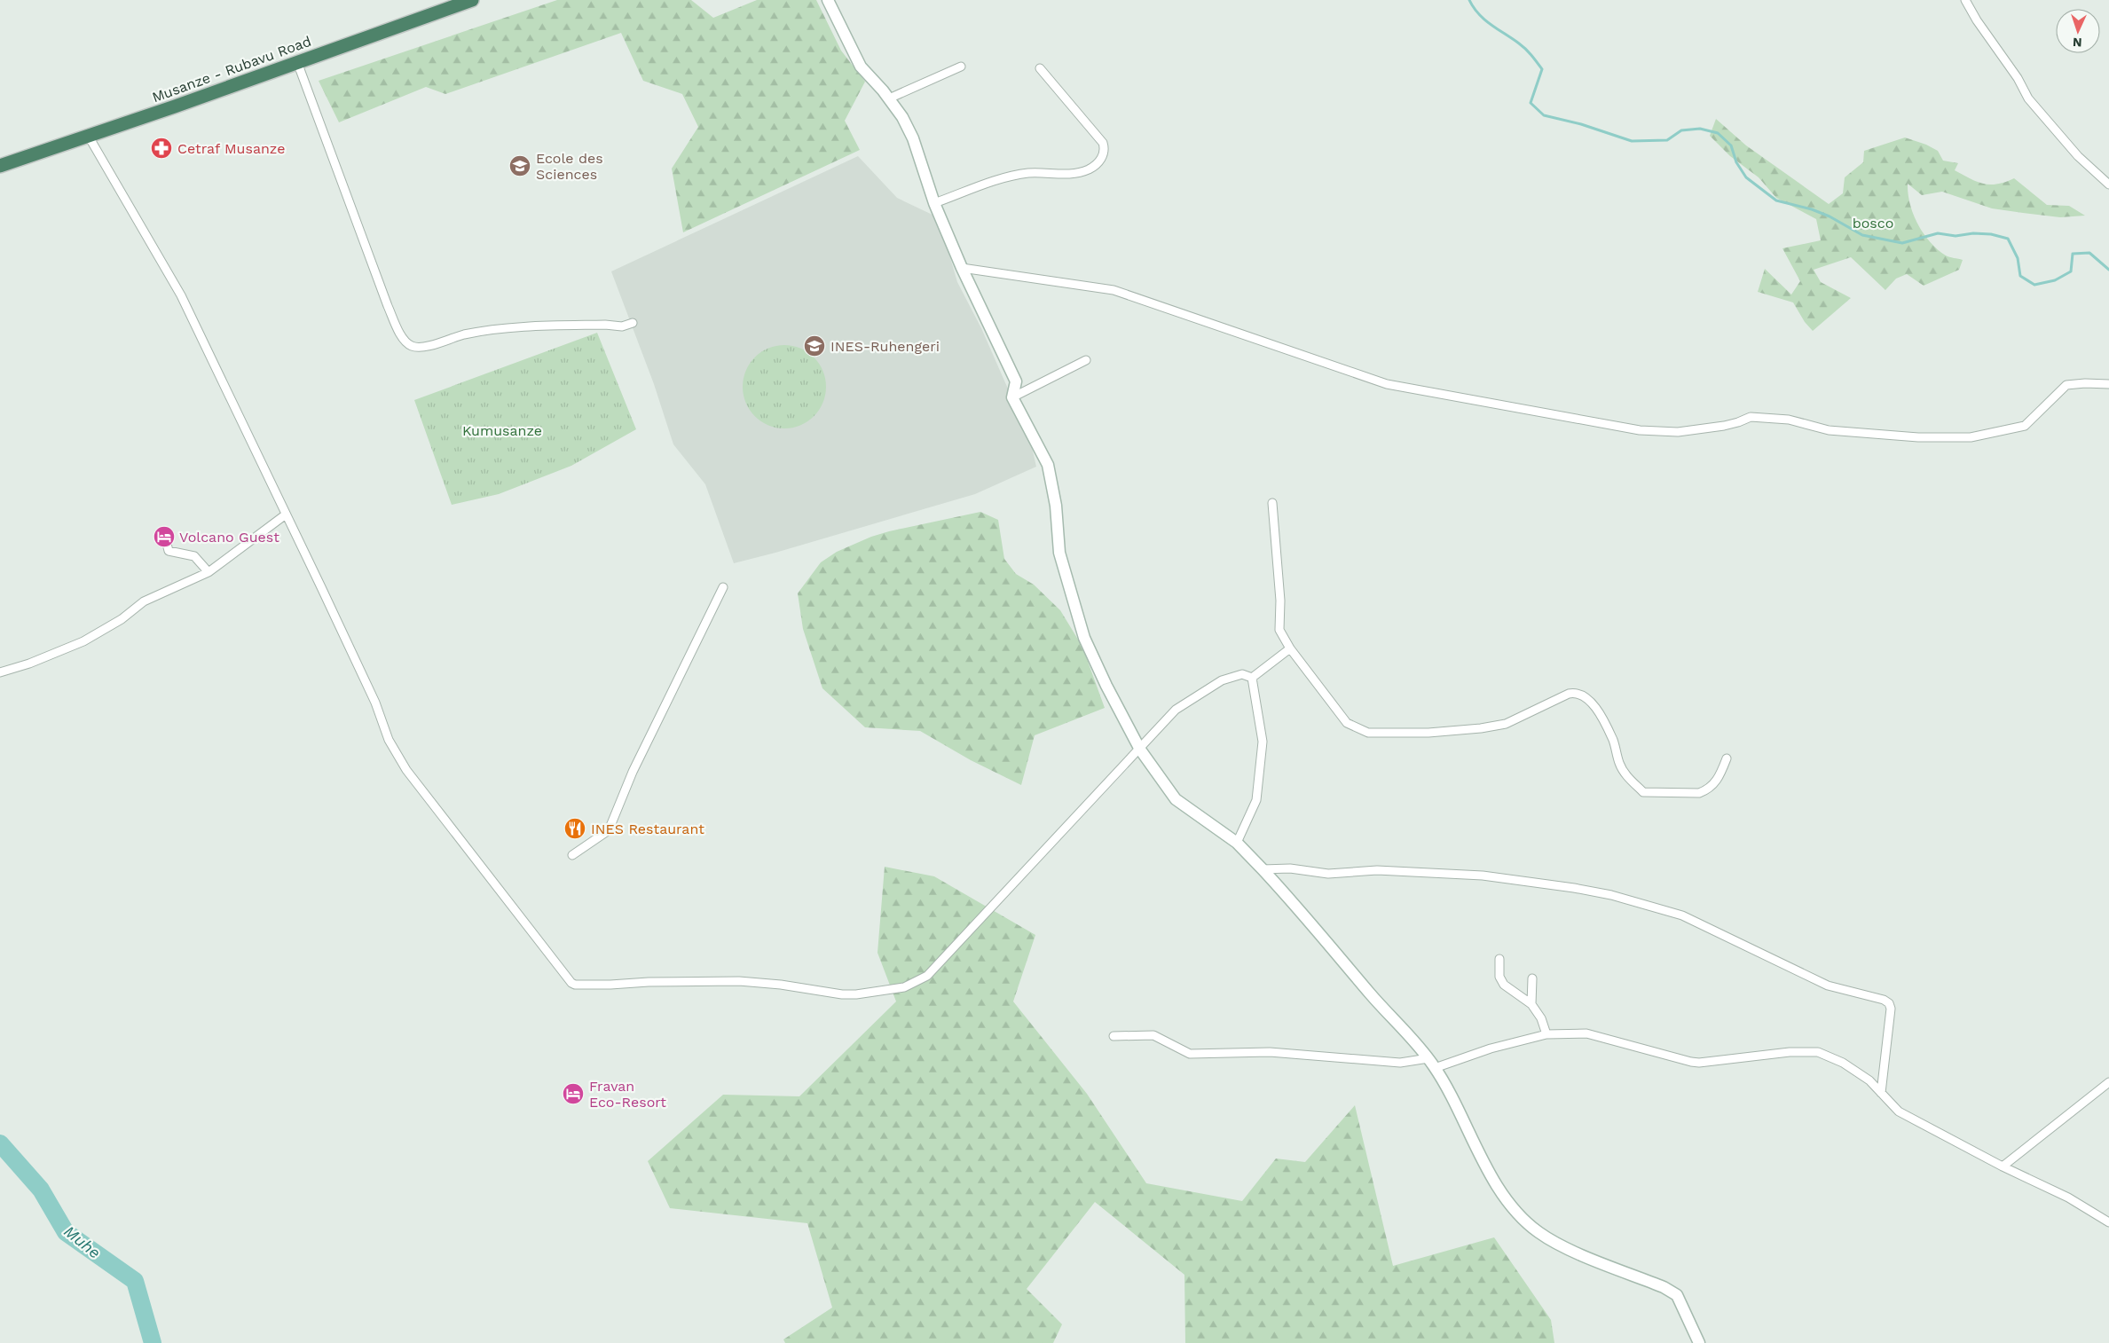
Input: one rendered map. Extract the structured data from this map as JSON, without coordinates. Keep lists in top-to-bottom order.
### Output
{
  "streets": {
    "highway": ["Musanze - Rubavu Road"]
  },
  "water": ["Muhe"],
  "parks": ["bosco", "Kumusanze"],
  "places": {
    "pharmacy": ["Cetraf Musanze"],
    "school or university": ["Ecole des Sciences", "INES-Ruhengeri"],
    "hotel": ["Volcano Guest", "Fravan Eco-Resort"],
    "restaurant": ["INES Restaurant"]
  },
  "north": "bottom"
}
